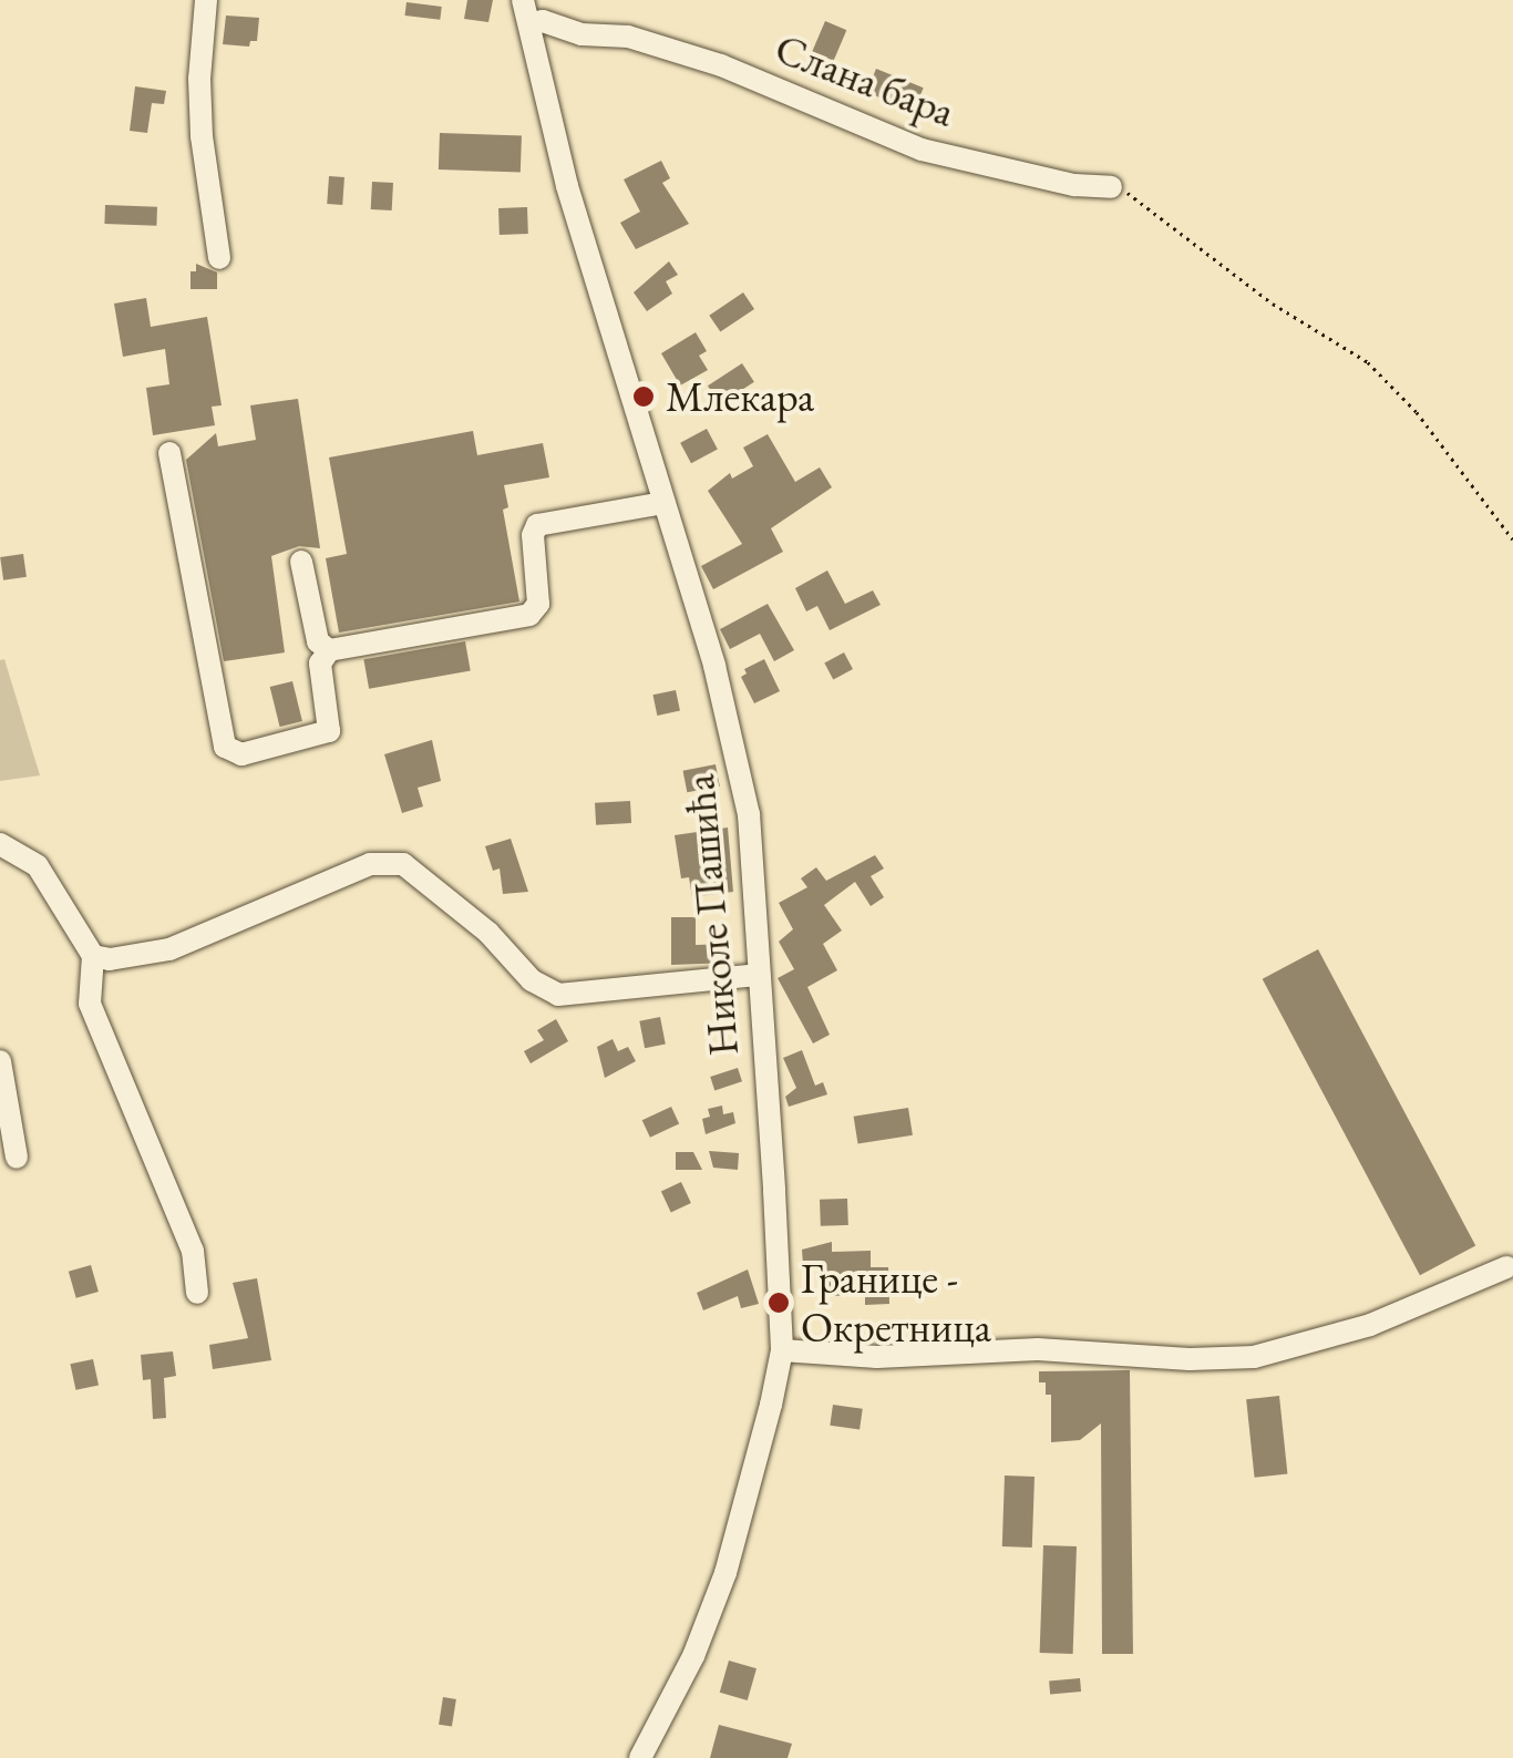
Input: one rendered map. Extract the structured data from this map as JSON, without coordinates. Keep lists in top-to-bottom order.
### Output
{
  "streets": {
    "street": ["Слана бара", "Николе Пашића"]
  },
  "crossings": [
    ["Слана бара", "Николе Пашића"]
  ],
  "places": ["Млекара", "Границе - Окретница"]
}
